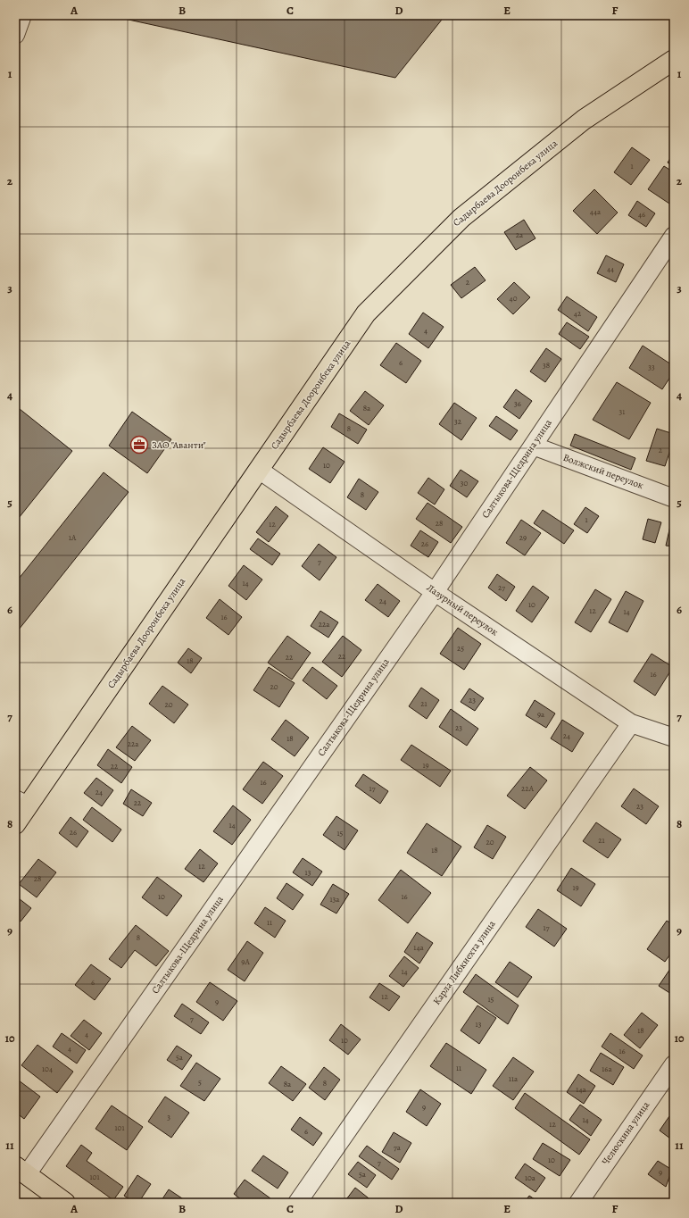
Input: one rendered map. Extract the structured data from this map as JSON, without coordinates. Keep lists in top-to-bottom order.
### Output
{
  "streets": {
    "main road": ["Садырбаева Дооронбека улица"],
    "street": [
      "Салтыкова-Щедрина улица",
      "Волжский переулок",
      "Лазурный переулок",
      "Карла Либкнехта улица",
      "Челюскина улица"
    ]
  },
  "crossings": [
    ["Садырбаева Дооронбека улица", "Лазурный переулок"],
    ["Салтыкова-Щедрина улица", "Волжский переулок"],
    ["Салтыкова-Щедрина улица", "Лазурный переулок"],
    ["Лазурный переулок", "Карла Либкнехта улица"]
  ],
  "places": {
    "office": ["ЗАО \"Аванти\""]
  },
  "house_numbers": [
    "1",
    "44a",
    "46",
    "2a",
    "44",
    "2",
    "40",
    "42",
    "4",
    "6",
    "38",
    "33",
    "36",
    "8a",
    "31",
    "32",
    "8",
    "2",
    "10",
    "30",
    "8",
    "1",
    "28",
    "12",
    "1А",
    "29",
    "26",
    "7",
    "14",
    "27",
    "24",
    "10",
    "12",
    "14",
    "16",
    "22a",
    "25",
    "22",
    "22",
    "18",
    "16",
    "20",
    "23",
    "21",
    "20",
    "9а",
    "23",
    "24",
    "18",
    "22a",
    "19",
    "22",
    "16",
    "17",
    "22А",
    "24",
    "22",
    "23",
    "14",
    "26",
    "15",
    "21",
    "20",
    "18",
    "12",
    "13",
    "28",
    "19",
    "10",
    "16",
    "13а",
    "11",
    "17",
    "8",
    "14a",
    "9А",
    "14",
    "6",
    "12",
    "15",
    "9",
    "7",
    "13",
    "18",
    "4",
    "10",
    "4",
    "16",
    "5a",
    "11",
    "104",
    "16a",
    "11a",
    "5",
    "8",
    "8a",
    "14a",
    "9",
    "3",
    "14",
    "12",
    "101",
    "6",
    "7a",
    "10",
    "7",
    "9",
    "5a",
    "101",
    "10a"
  ],
  "grid": {
    "columns": [
      "A",
      "B",
      "C",
      "D",
      "E",
      "F"
    ],
    "rows": [
      "1",
      "2",
      "3",
      "4",
      "5",
      "6",
      "7",
      "8",
      "9",
      "10",
      "11"
    ]
  }
}
